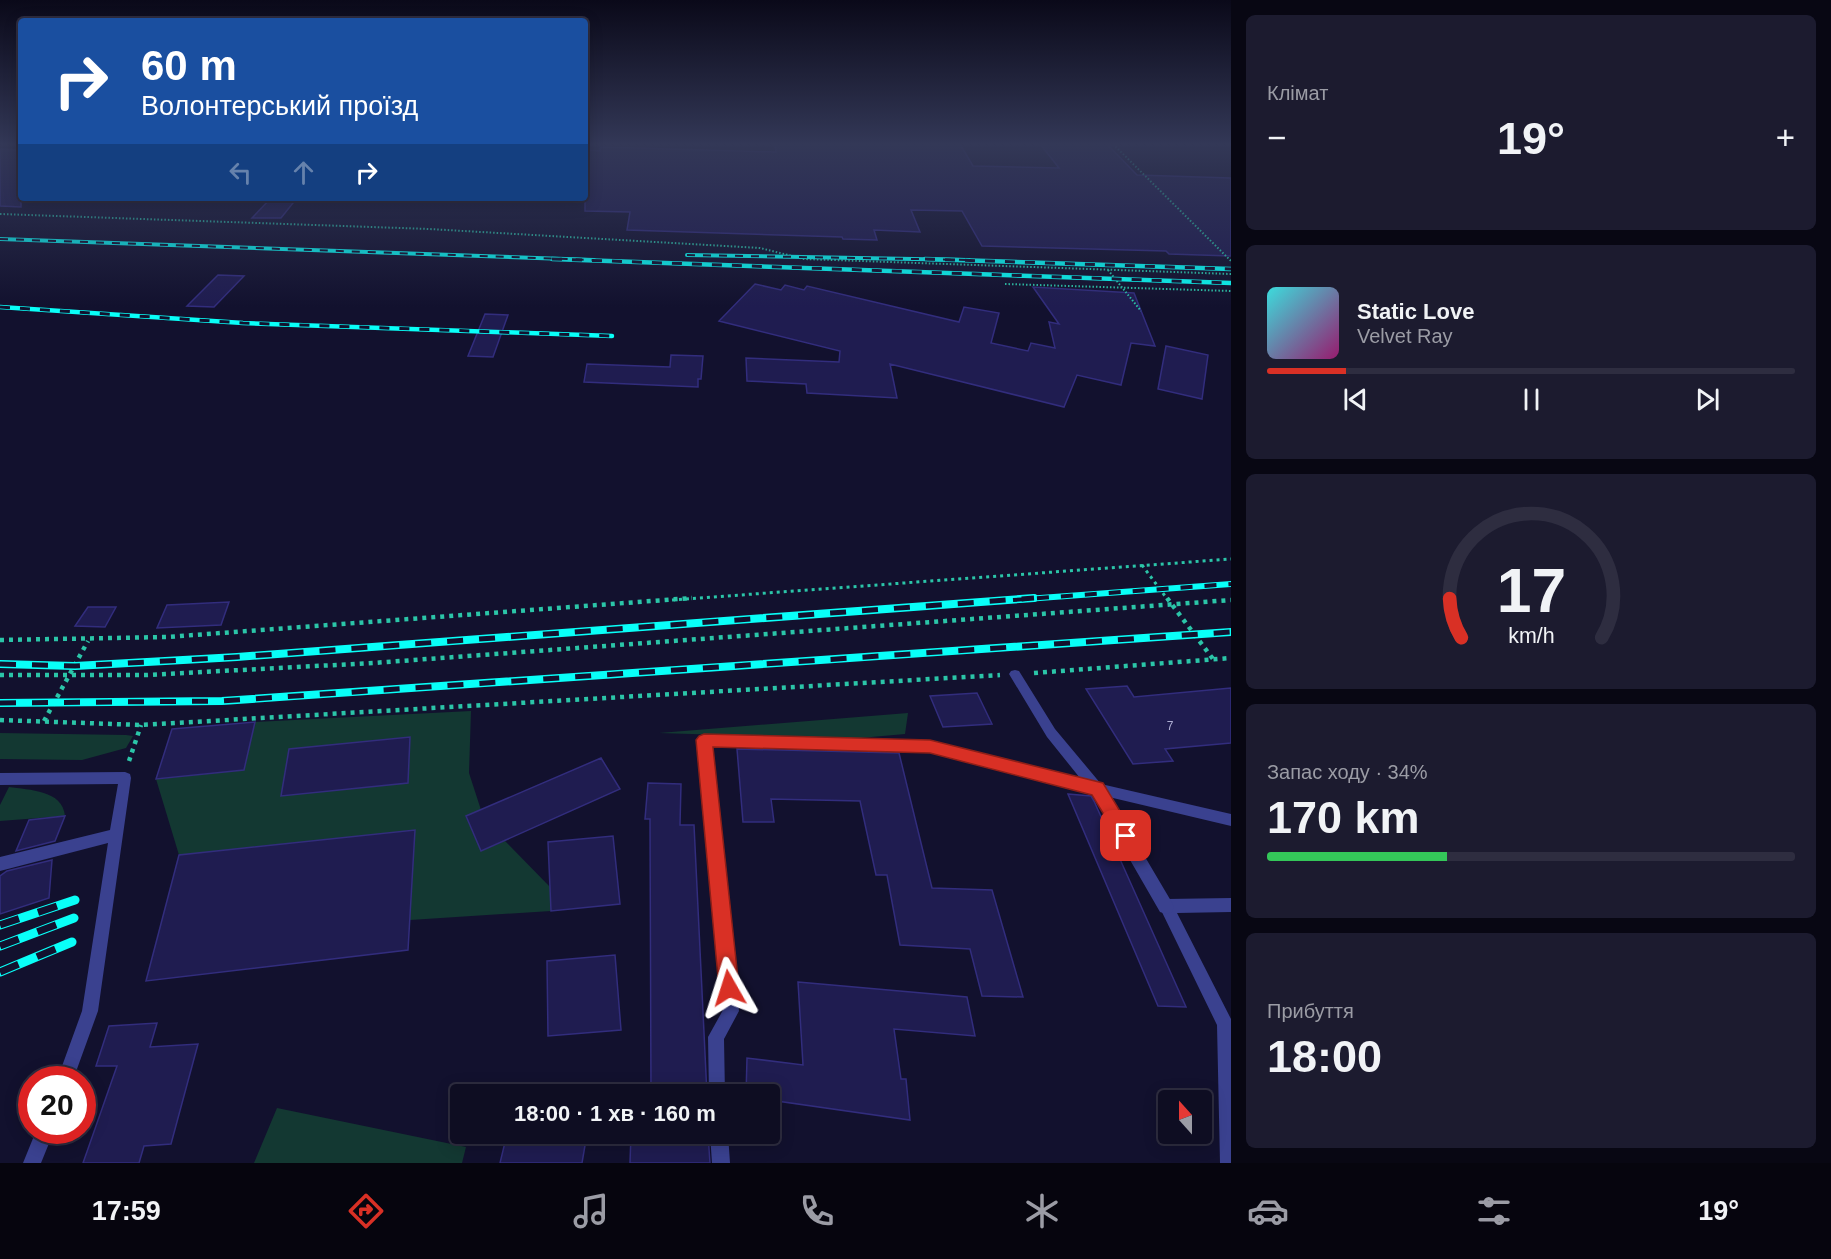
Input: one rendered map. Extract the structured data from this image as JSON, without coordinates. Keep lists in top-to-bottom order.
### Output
{
  "house_numbers": ["7"],
  "north": "top",
  "page": {
    "tile": [
      "Клімат",
      ["Запас ходу · 34%", "170 km"],
      ["Прибуття", "18:00"]
    ],
    "turn": ["60 m", "Волонтерський проїзд"],
    "heat": ["−", "19°", "+"],
    "song": ["Static Love", "Velvet Ray"],
    "limit": "20",
    "trip": "18:00 · 1 хв · 160 m",
    "tabs": ["17:59", "19°"],
    "gauge": ["17", "km/h"]
  }
}
